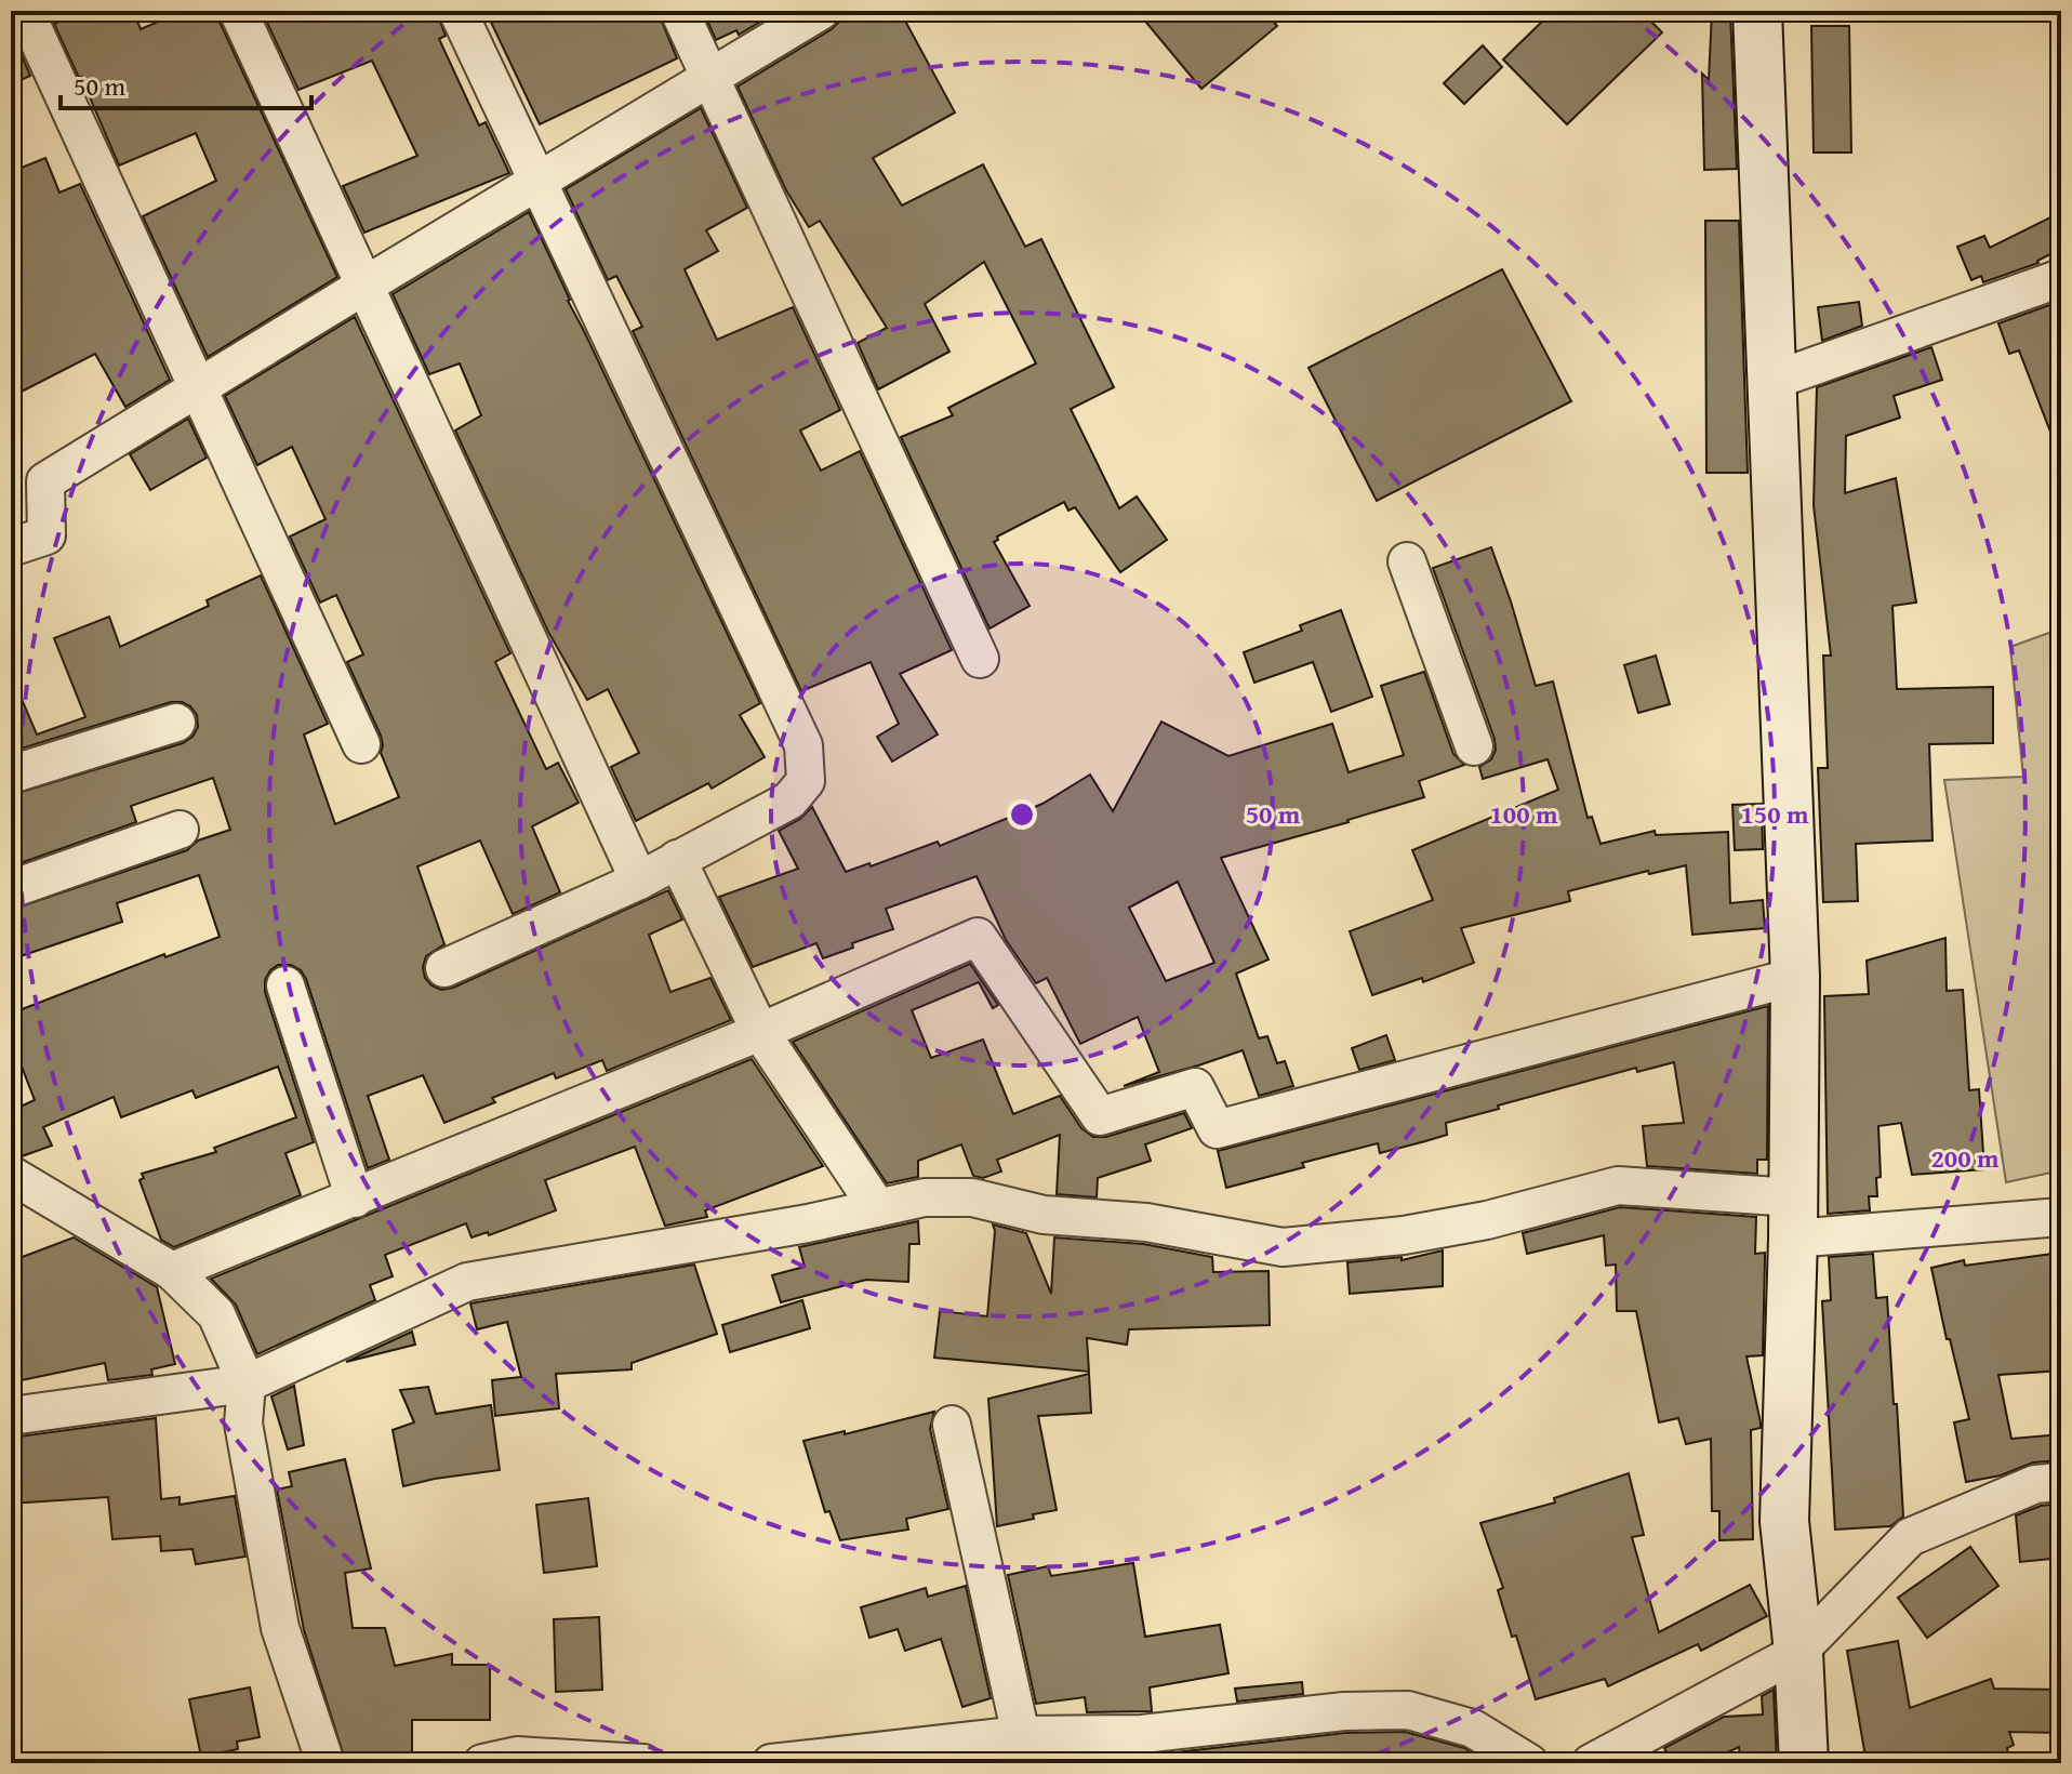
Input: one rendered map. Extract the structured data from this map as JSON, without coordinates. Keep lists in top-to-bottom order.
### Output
{
  "scale_bar": "50 m",
  "rings": [
    "50 m",
    "100 m",
    "150 m",
    "200 m"
  ]
}
